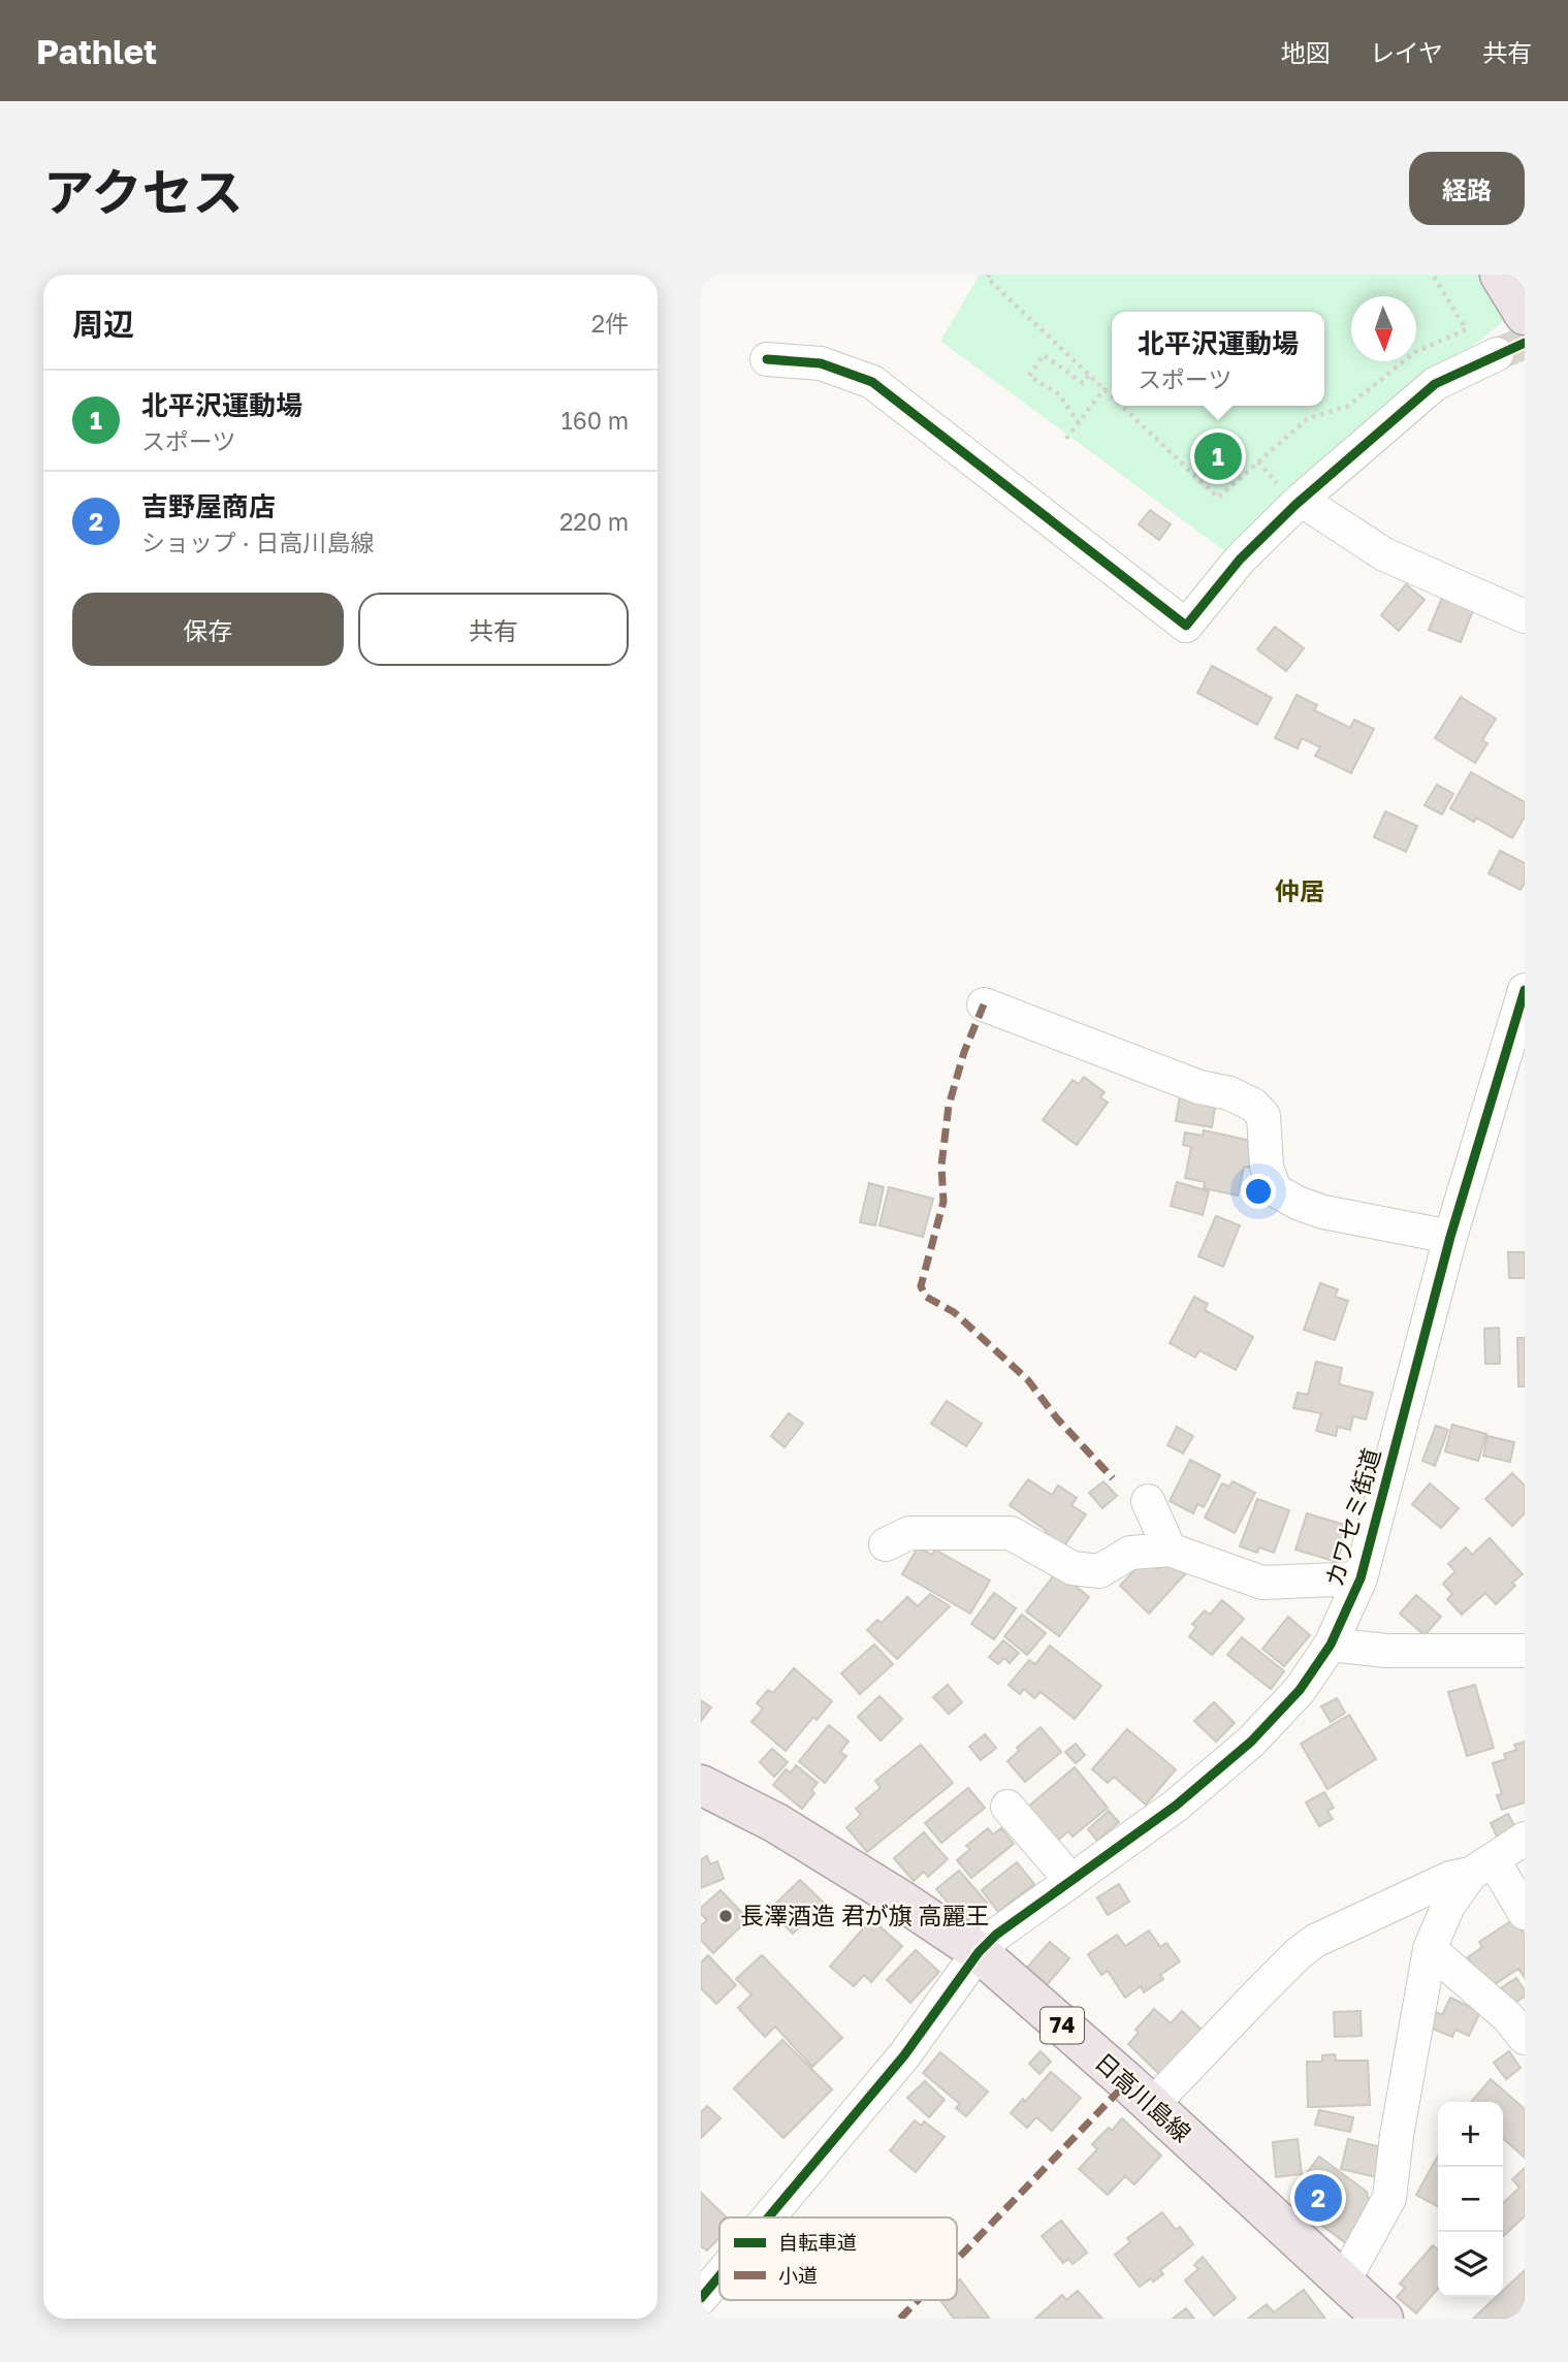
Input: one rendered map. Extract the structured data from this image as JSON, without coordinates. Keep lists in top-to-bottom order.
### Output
{
  "streets": {
    "main road": ["74", "日高川島線"],
    "street": ["カワセミ街道"]
  },
  "crossings": [
    ["カワセミ街道", "日高川島線"]
  ],
  "districts": ["仲居"],
  "places": ["長澤酒造 君が旗 高麗王"],
  "legend": ["自転車道", "小道"],
  "north": "bottom",
  "page": {
    "header": "Pathlet",
    "nav": ["地図", "レイヤ", "共有"],
    "title": "アクセス",
    "buttons": [
      "経路",
      ["保存", "共有"]
    ],
    "heading": ["周辺", "2件"],
    "popup": ["北平沢運動場", "スポーツ"],
    "list": [
      {
        "mark": "1",
        "name": "北平沢運動場",
        "note": "スポーツ",
        "value": "160 m"
      },
      {
        "mark": "2",
        "name": "吉野屋商店",
        "note": "ショップ · 日高川島線",
        "value": "220 m"
      }
    ],
    "pins": ["1", "2"],
    "map_buttons": ["+", "−"]
  }
}
